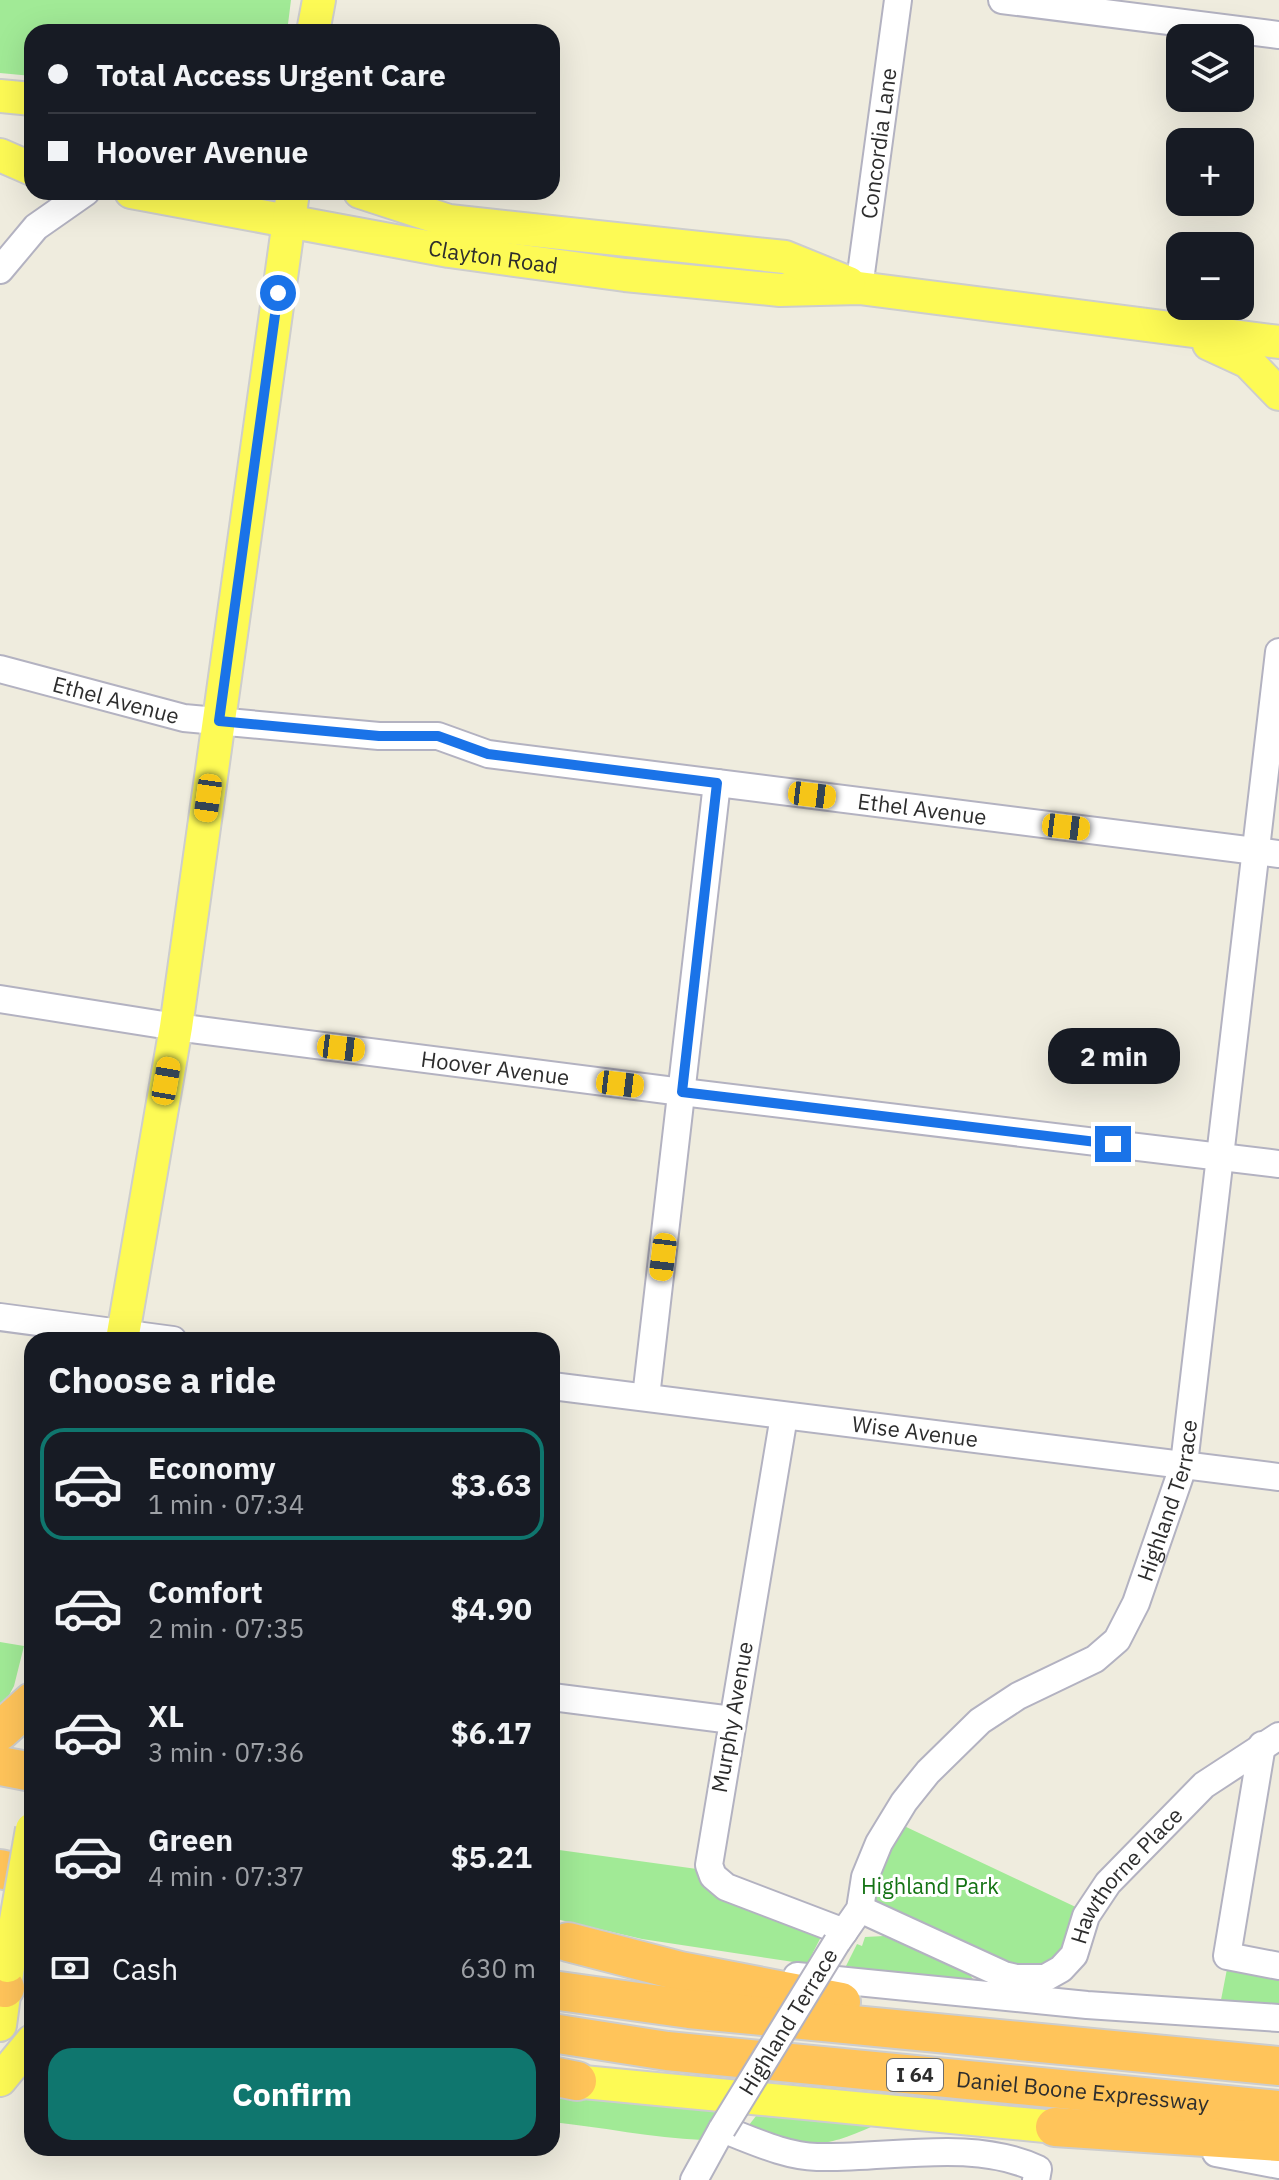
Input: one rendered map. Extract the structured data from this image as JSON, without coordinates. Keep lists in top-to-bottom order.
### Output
{
  "streets": {
    "highway": ["I 64", "Daniel Boone Expressway"],
    "main road": ["Clayton Road"],
    "street": [
      "Concordia Lane",
      "Ethel Avenue",
      "Hoover Avenue",
      "Wise Avenue",
      "Highland Terrace",
      "Murphy Avenue",
      "Hawthorne Place"
    ]
  },
  "crossings": [
    ["Concordia Lane", "Clayton Road"],
    ["Ethel Avenue", "Highland Terrace"],
    ["Hoover Avenue", "Highland Terrace"],
    ["Wise Avenue", "Highland Terrace"],
    ["Wise Avenue", "Murphy Avenue"],
    ["Highland Terrace", "Murphy Avenue"],
    ["Highland Terrace", "Hawthorne Place"]
  ],
  "parks": ["Highland Park"],
  "page": {
    "map_buttons": ["+", "−"],
    "banner": ["Total Access Urgent Care", "Hoover Avenue"],
    "bubble": "2 min",
    "heading": "Choose a ride",
    "list": [
      {
        "name": "Economy",
        "note": "1 min · 07:34",
        "value": "$3.63"
      },
      {
        "name": "Comfort",
        "note": "2 min · 07:35",
        "value": "$4.90"
      },
      {
        "name": "XL",
        "note": "3 min · 07:36",
        "value": "$6.17"
      },
      {
        "name": "Green",
        "note": "4 min · 07:37",
        "value": "$5.21"
      }
    ],
    "pay": ["Cash", "630 m"],
    "buttons": "Confirm"
  }
}
